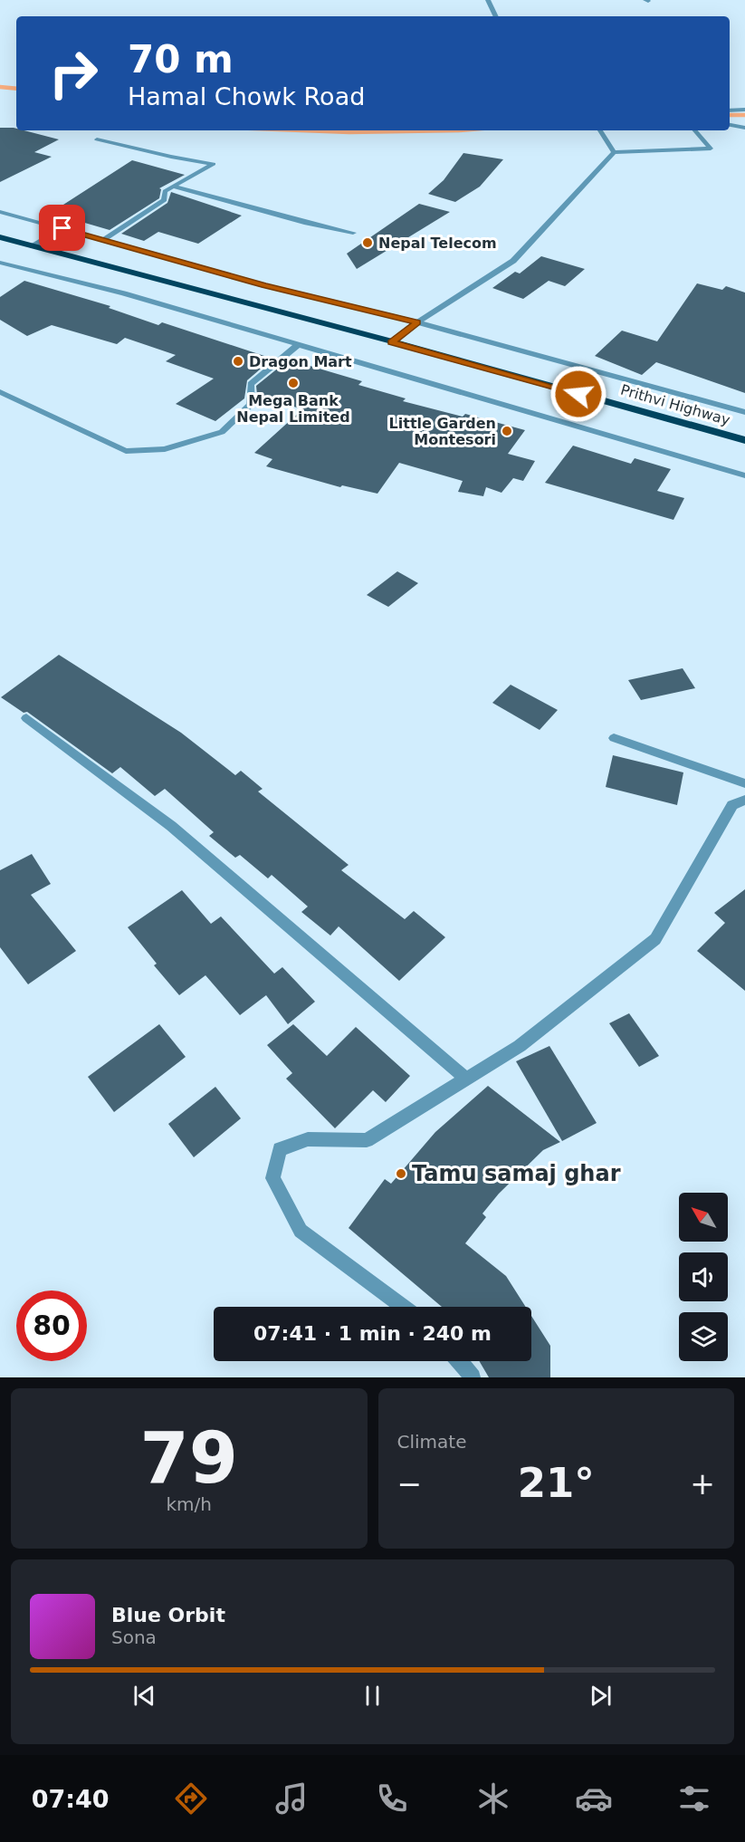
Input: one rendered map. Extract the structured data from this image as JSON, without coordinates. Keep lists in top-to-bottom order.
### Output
{
  "streets": {
    "highway": ["Prithvi Highway"]
  },
  "places": [
    "Nepal Telecom",
    "Dragon Mart",
    "Mega Bank Nepal Limited",
    "Little Garden Montesori",
    "Tamu samaj ghar"
  ],
  "north": "top left",
  "page": {
    "turn": ["70 m", "Hamal Chowk Road"],
    "limit": "80",
    "trip": "07:41 · 1 min · 240 m",
    "tile": [
      ["79", "km/h"],
      "Climate"
    ],
    "heat": ["−", "21°", "+"],
    "song": ["Blue Orbit", "Sona"],
    "tabs": "07:40"
  }
}
